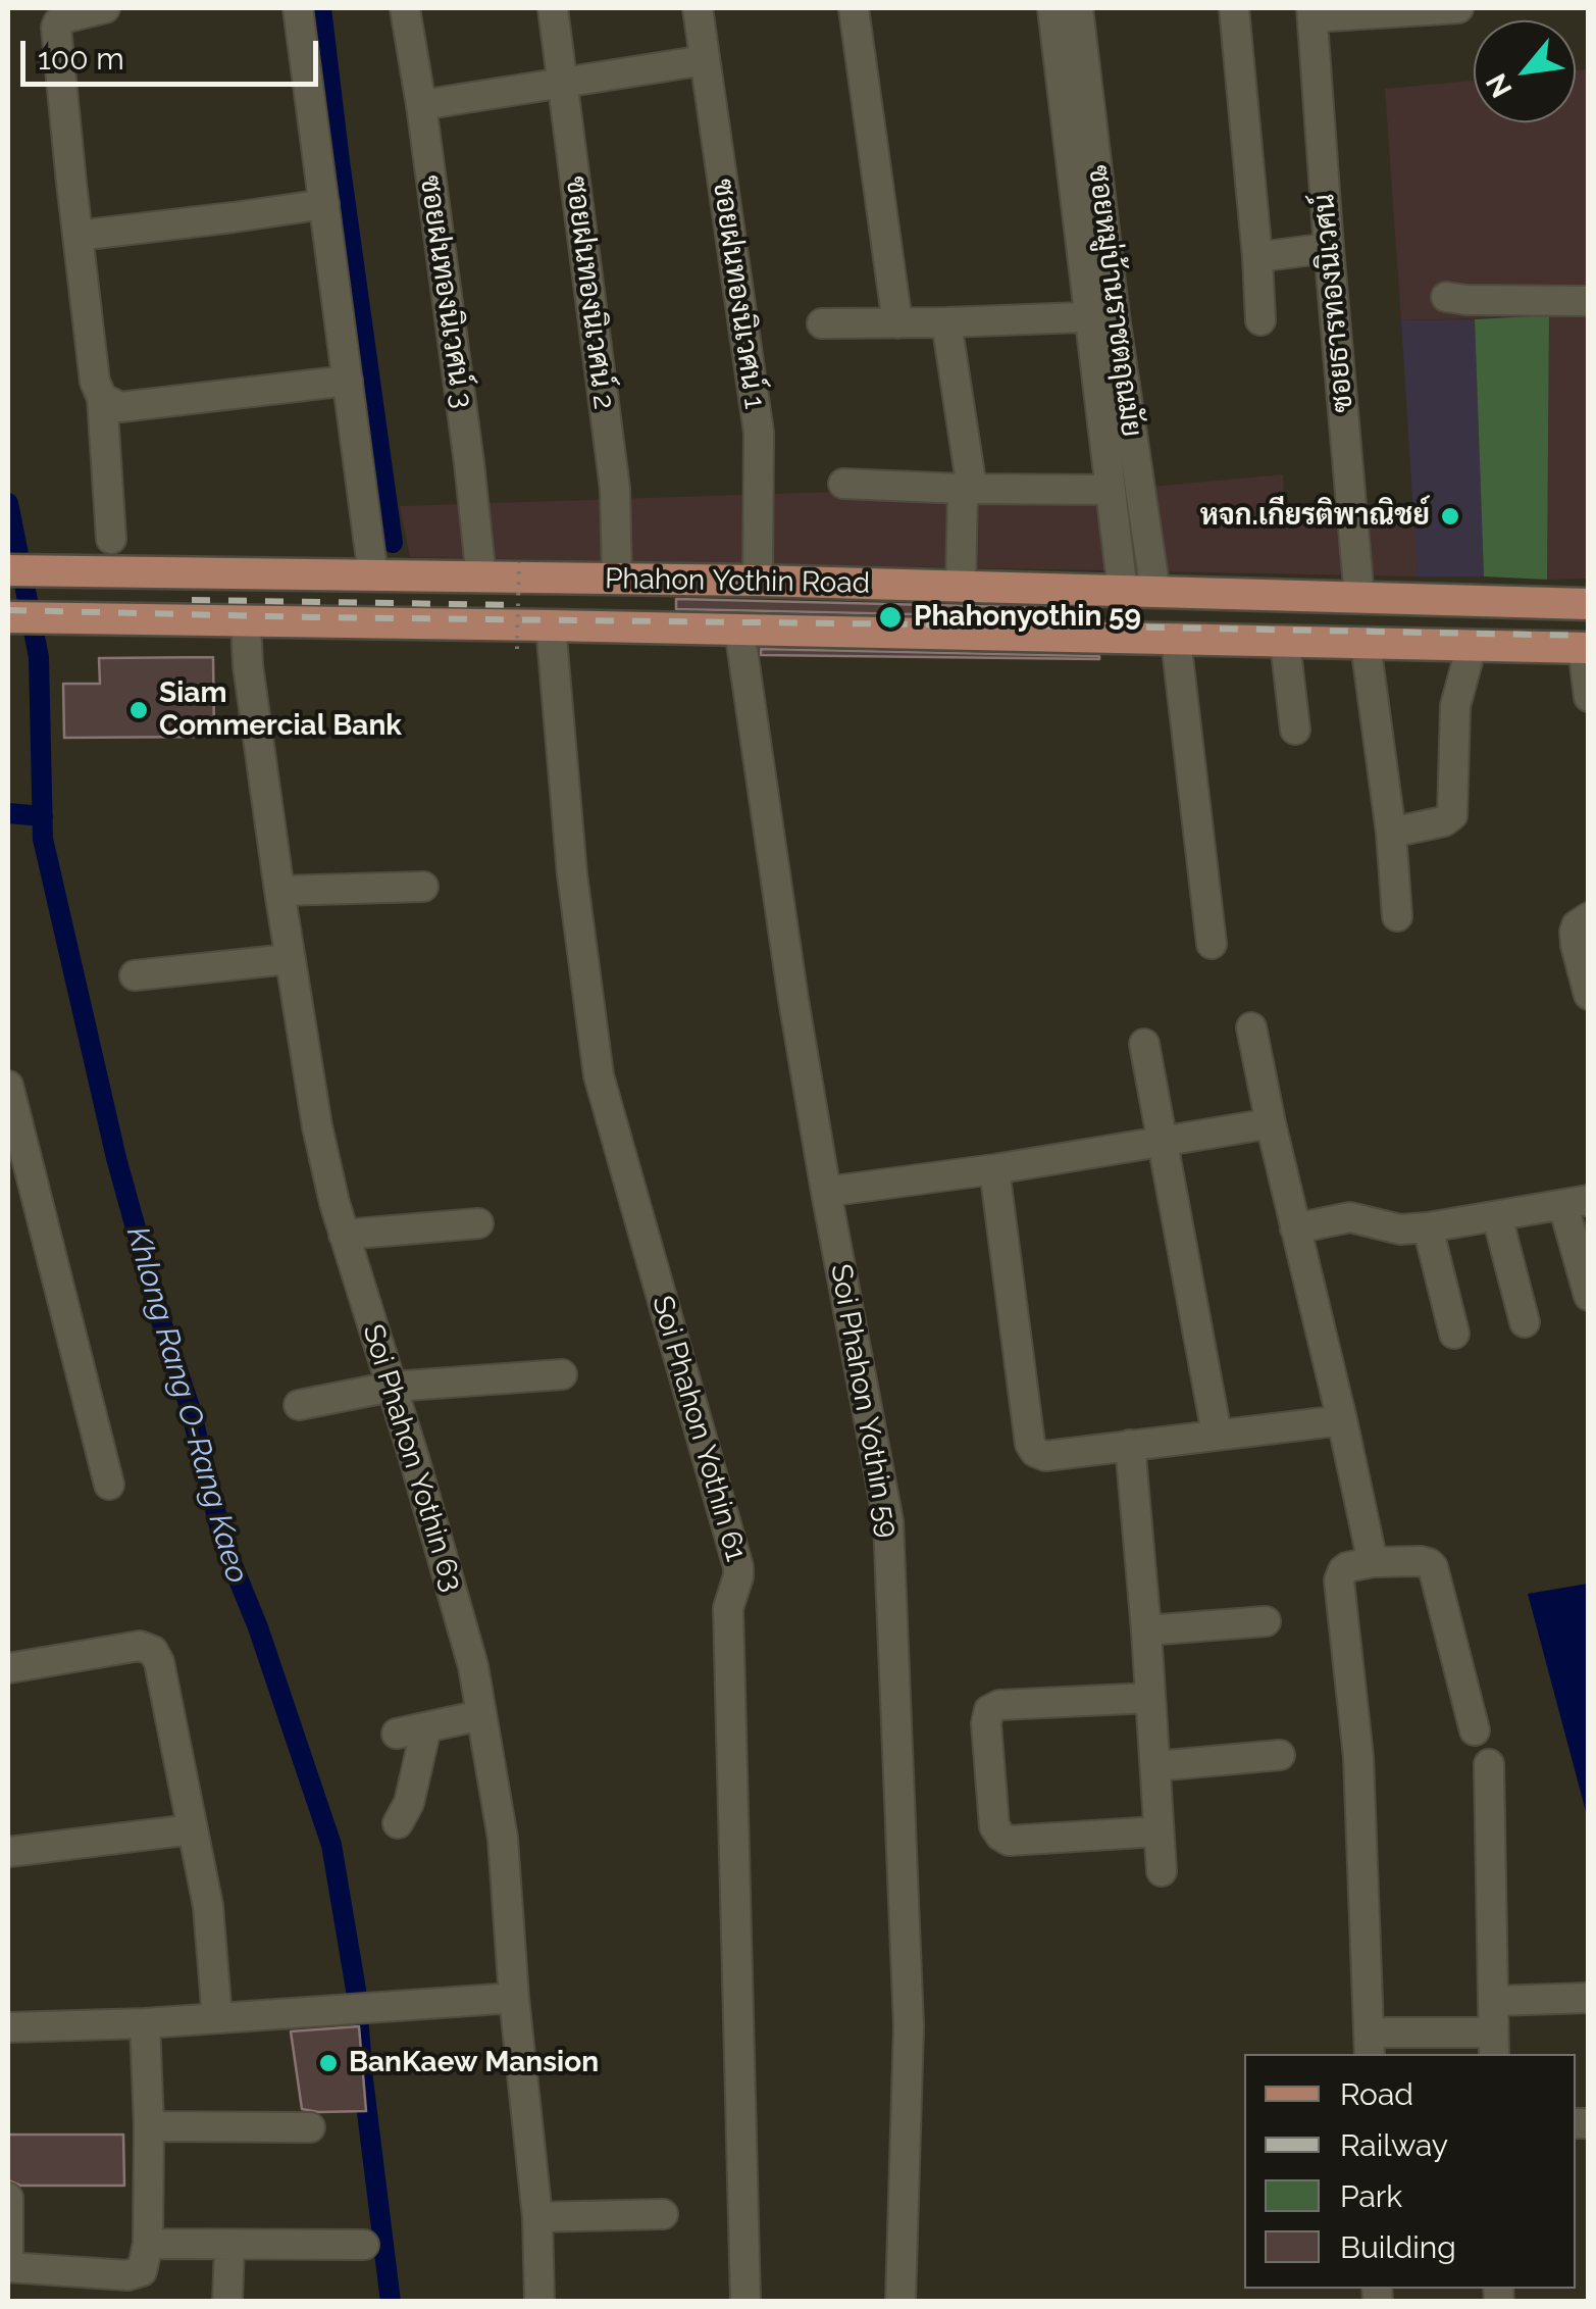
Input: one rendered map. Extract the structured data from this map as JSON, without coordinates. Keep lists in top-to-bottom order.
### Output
{
  "streets": {
    "main road": ["Phahon Yothin Road"],
    "street": [
      "ซอยฝนทองนิเวศน์ 3",
      "ซอยฝนทองนิเวศน์ 2",
      "ซอยฝนทองนิเวศน์ 1",
      "ซอยหมู่บ้านราชตฤณมัย",
      "ซอยธารทองนิเวศน์",
      "Soi Phahon Yothin 59",
      "Soi Phahon Yothin 61",
      "Soi Phahon Yothin 63"
    ]
  },
  "crossings": [
    ["ซอยฝนทองนิเวศน์ 3", "Phahon Yothin Road"],
    ["ซอยฝนทองนิเวศน์ 2", "Phahon Yothin Road"],
    ["ซอยฝนทองนิเวศน์ 1", "Phahon Yothin Road"],
    ["ซอยหมู่บ้านราชตฤณมัย", "Phahon Yothin Road"],
    ["ซอยธารทองนิเวศน์", "Phahon Yothin Road"],
    ["Phahon Yothin Road", "Soi Phahon Yothin 59"],
    ["Phahon Yothin Road", "Soi Phahon Yothin 61"],
    ["Phahon Yothin Road", "Soi Phahon Yothin 63"]
  ],
  "water": ["Khlong Rang O-Rang Kaeo"],
  "places": [
    "หจก.เกียรติพาณิชย์",
    "Phahonyothin 59",
    "Siam Commercial Bank",
    "BanKaew Mansion"
  ],
  "legend": [
    "Road",
    "Railway",
    "Park",
    "Building"
  ],
  "scale_bar": "100 m",
  "north": "bottom left"
}
